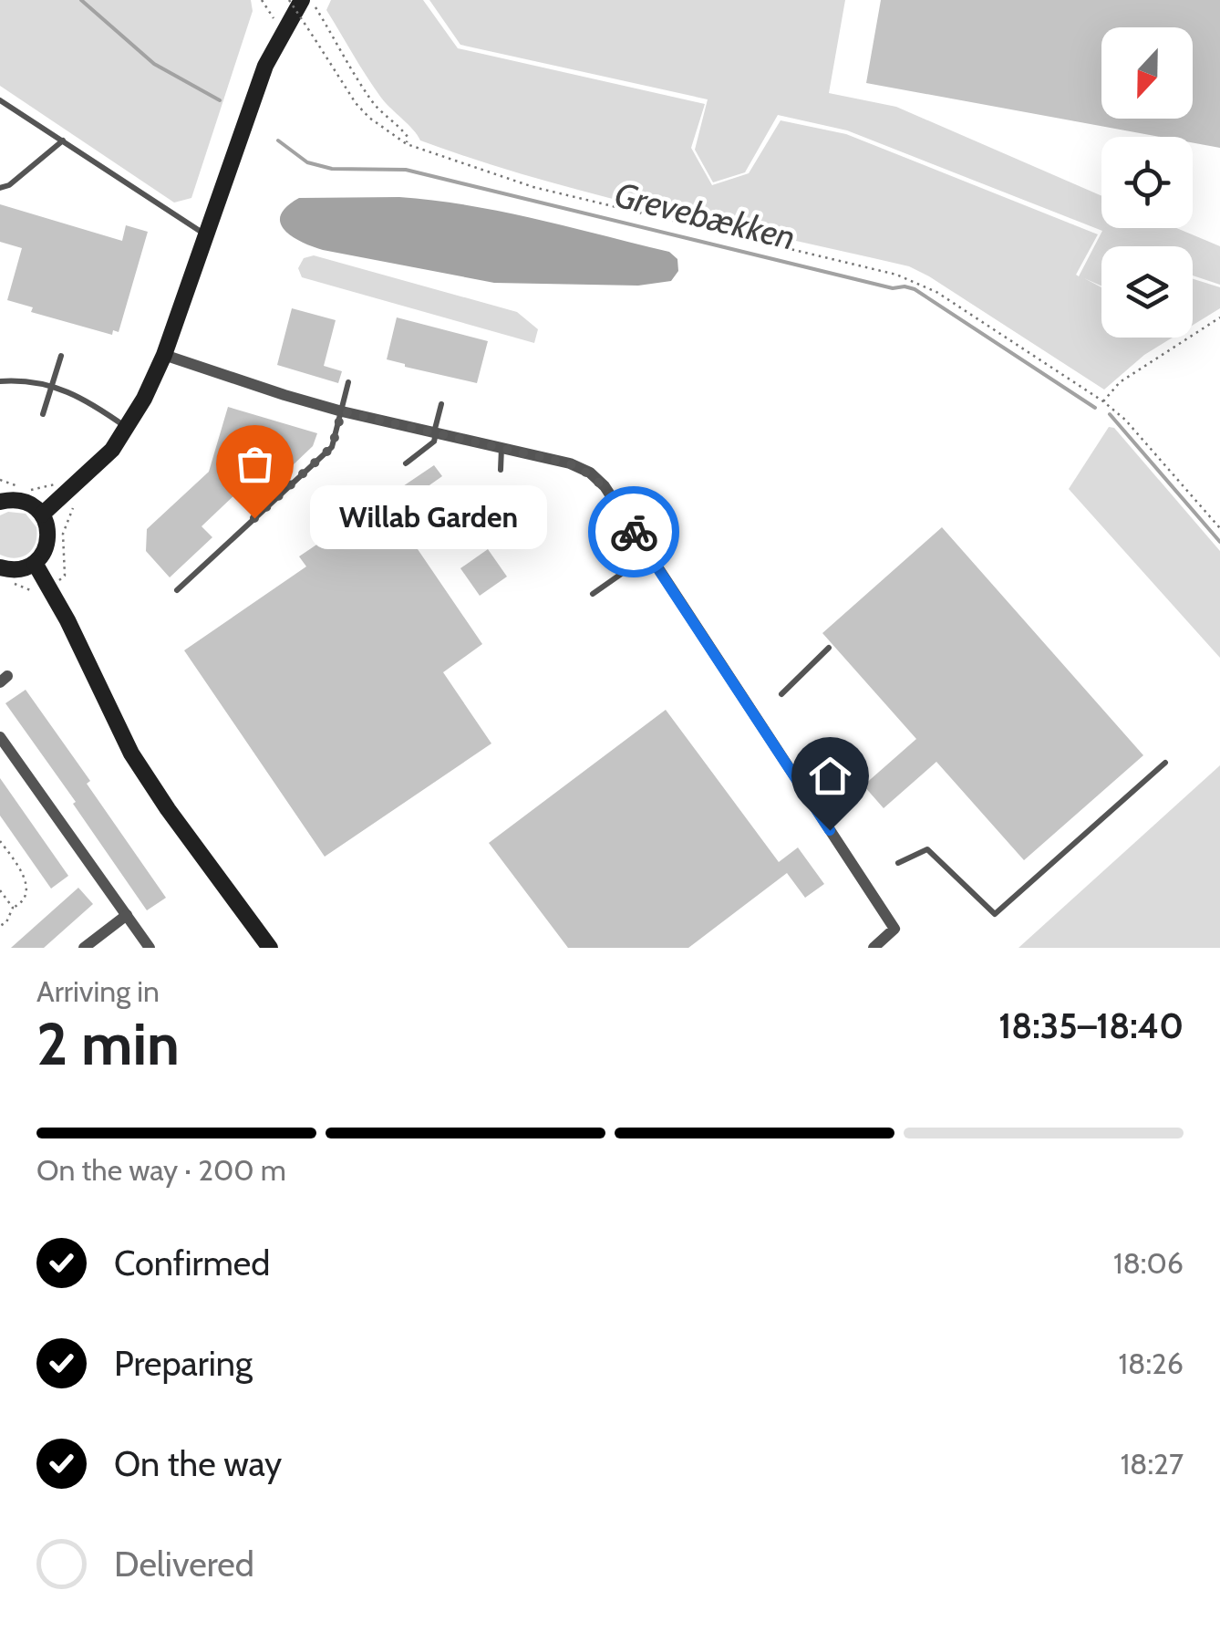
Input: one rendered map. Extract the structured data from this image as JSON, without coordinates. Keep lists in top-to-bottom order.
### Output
{
  "water": ["Grevebækken"],
  "places": ["Willab Garden"],
  "north": "bottom",
  "page": {
    "bubble": "Willab Garden",
    "heading": ["2 min", "Arriving in", "18:35–18:40"],
    "bar": "On the way · 200 m",
    "list": [
      ["Confirmed", "18:06"],
      ["Preparing", "18:26"],
      ["On the way", "18:27"],
      "Delivered"
    ]
  }
}
